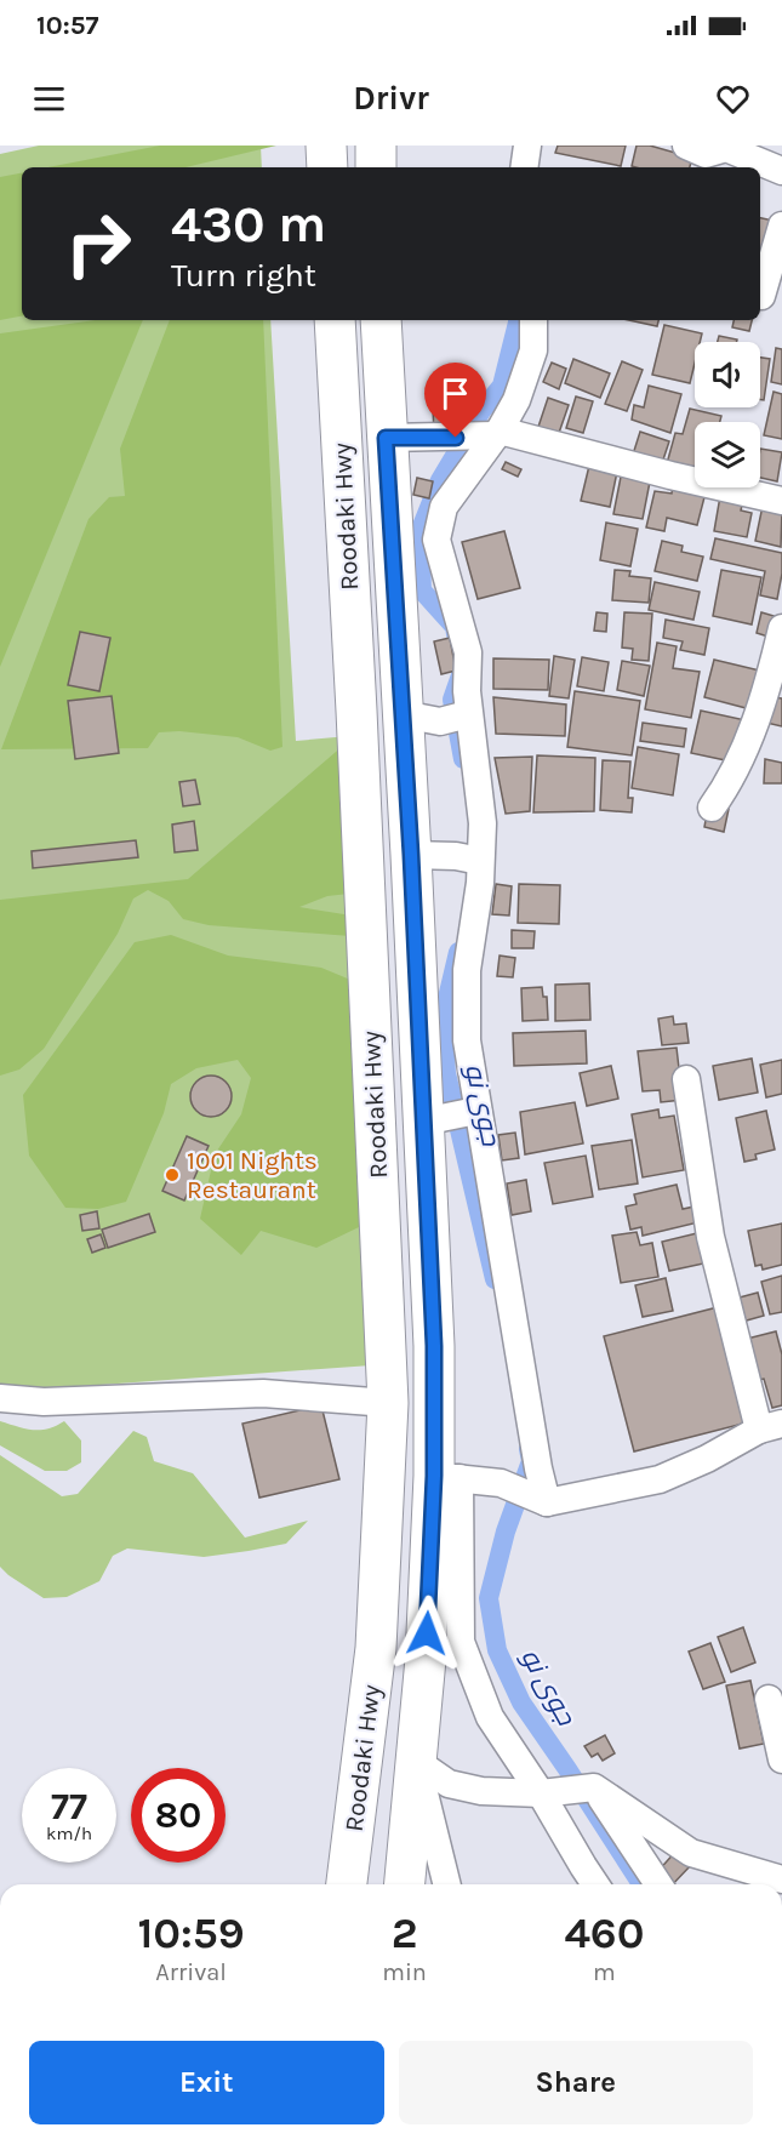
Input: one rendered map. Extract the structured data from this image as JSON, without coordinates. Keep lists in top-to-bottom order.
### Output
{
  "streets": {
    "highway": ["Roodaki Hwy"]
  },
  "water": ["جوی نو"],
  "places": ["1001 Nights Restaurant"],
  "page": {
    "status": "10:57",
    "header": "Drivr",
    "turn": ["430 m", "Turn right"],
    "speed": "77 km/h",
    "limit": "80",
    "eta": [
      "10:59",
      "Arrival",
      "2",
      "min",
      "460",
      "m"
    ],
    "buttons": ["Exit", "Share"]
  }
}
